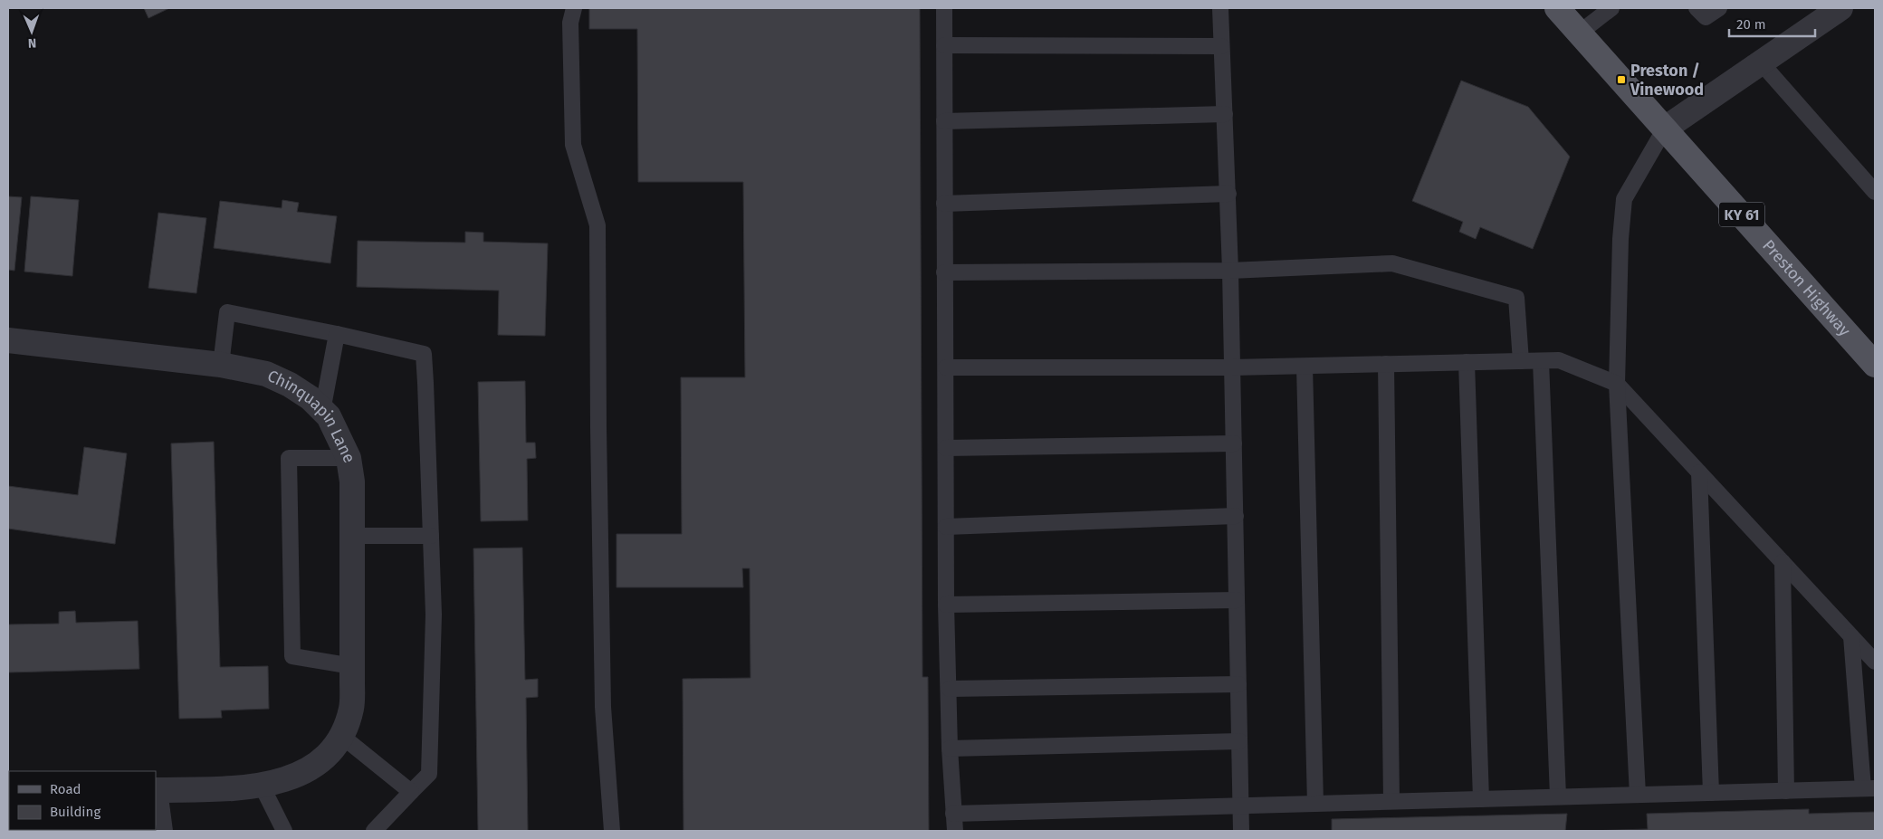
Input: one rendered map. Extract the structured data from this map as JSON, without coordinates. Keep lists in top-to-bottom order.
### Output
{
  "streets": {
    "main road": ["KY 61", "Preston Highway"],
    "street": ["Chinquapin Lane"]
  },
  "places": {
    "transit": ["Preston / Vinewood"]
  },
  "legend": ["Road", "Building"],
  "scale_bar": "20 m",
  "north": "bottom"
}
